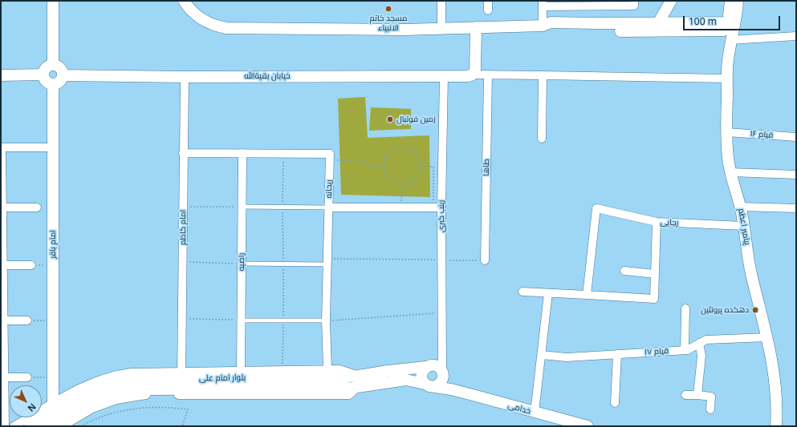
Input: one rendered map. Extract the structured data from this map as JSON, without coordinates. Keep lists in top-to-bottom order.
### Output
{
  "streets": {
    "street": [
      "خیابان بقیةالله",
      "قیام ۱۶",
      "طاها",
      "ریحانه",
      "زینب کبری",
      "رجایی",
      "پیامبر اعظم",
      "امام کاظم",
      "امام باقر",
      "راضیه",
      "قیام ۱۷",
      "بلوار امام علی",
      "خدامی"
    ]
  },
  "crossings": [
    ["خیابان بقیةالله", "زینب کبری"],
    ["خیابان بقیةالله", "امام کاظم"],
    ["خیابان بقیةالله", "امام باقر"],
    ["قیام ۱۶", "پیامبر اعظم"],
    ["زینب کبری", "بلوار امام علی"],
    ["زینب کبری", "خدامی"],
    ["رجایی", "پیامبر اعظم"],
    ["پیامبر اعظم", "قیام ۱۷"],
    ["امام کاظم", "بلوار امام علی"],
    ["امام باقر", "بلوار امام علی"],
    ["بلوار امام علی", "خدامی"]
  ],
  "places": ["مسجد خاتم الانبیاء", "زمین فوتبال", "دهکده پروتئین"],
  "scale_bar": "100 m",
  "north": "bottom right"
}
